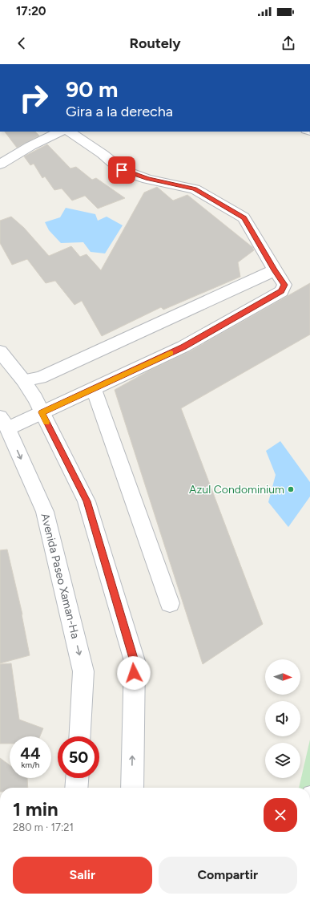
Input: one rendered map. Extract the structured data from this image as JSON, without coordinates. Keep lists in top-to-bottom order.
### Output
{
  "streets": {
    "street": ["Avenida Paseo Xaman-Ha"]
  },
  "places": ["Azul Condominium"],
  "north": "right",
  "page": {
    "status": "17:20",
    "header": "Routely",
    "turn": ["90 m", "Gira a la derecha"],
    "speed": "44 km/h",
    "limit": "50",
    "heading": ["1 min", "280 m · 17:21"],
    "buttons": ["Salir", "Compartir"]
  }
}
